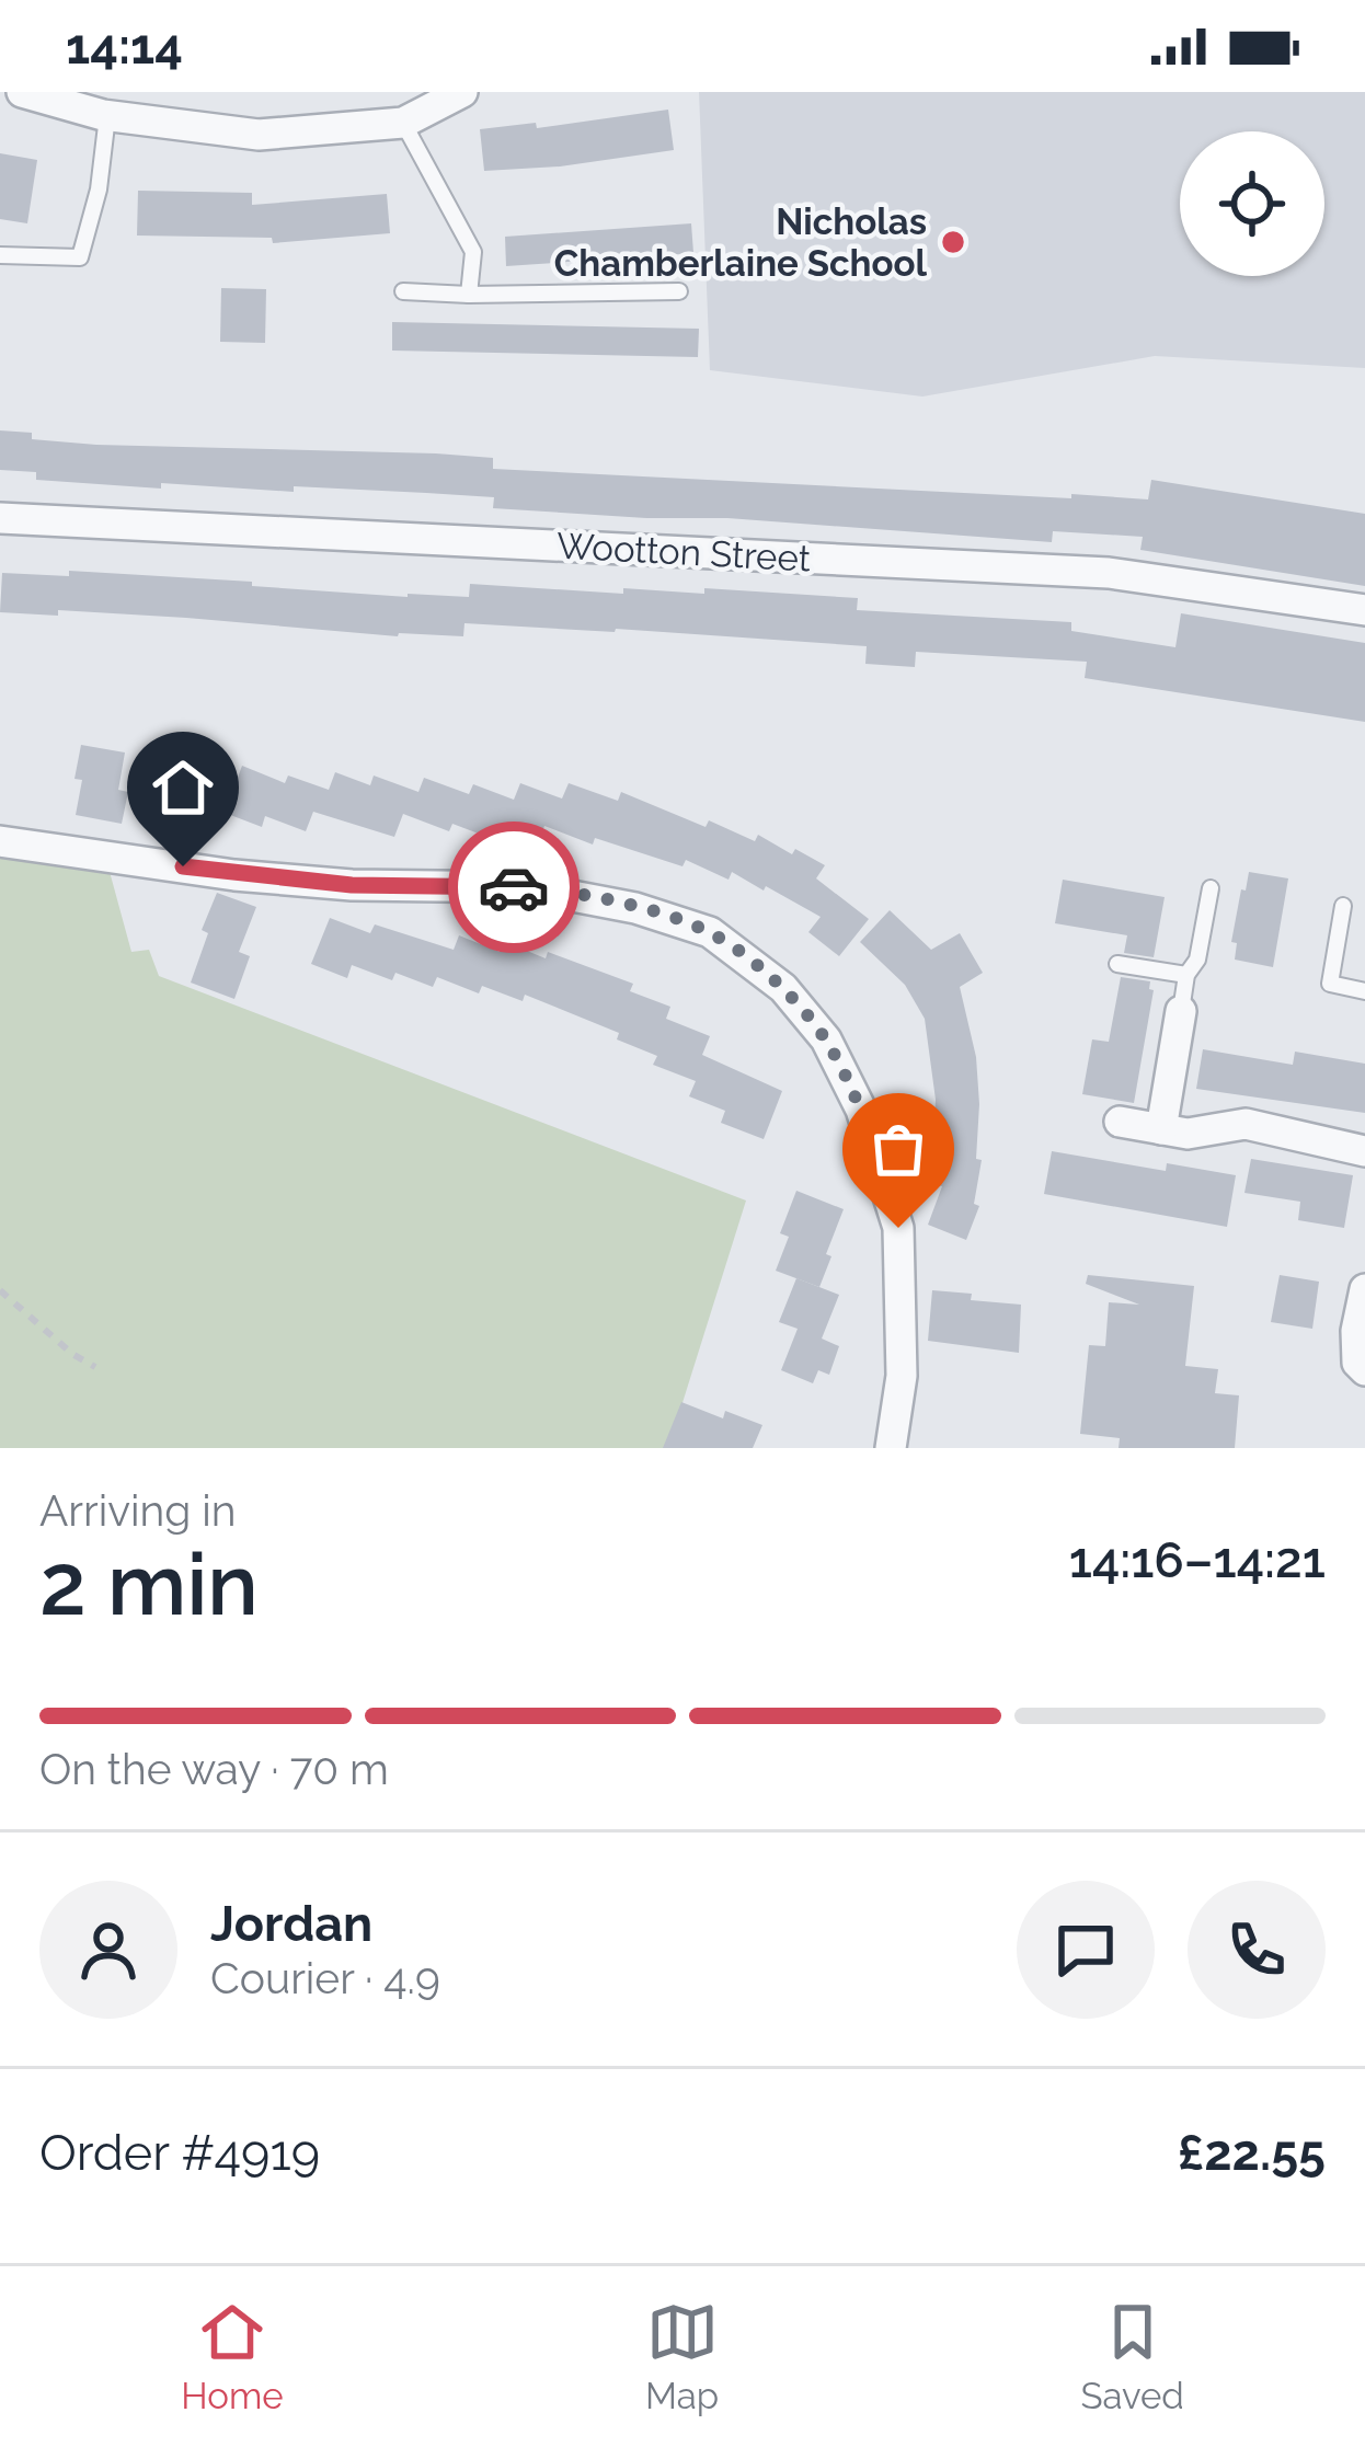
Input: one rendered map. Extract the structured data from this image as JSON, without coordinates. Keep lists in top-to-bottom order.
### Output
{
  "streets": {
    "street": ["Wootton Street"]
  },
  "places": ["Nicholas Chamberlaine School"],
  "page": {
    "status": "14:14",
    "heading": ["2 min", "Arriving in", "14:16–14:21"],
    "panel": [
      "Jordan",
      "Courier · 4.9",
      "Order #4919",
      "£22.55"
    ],
    "bar": "On the way · 70 m",
    "tabs": ["Home", "Map", "Saved"]
  }
}
